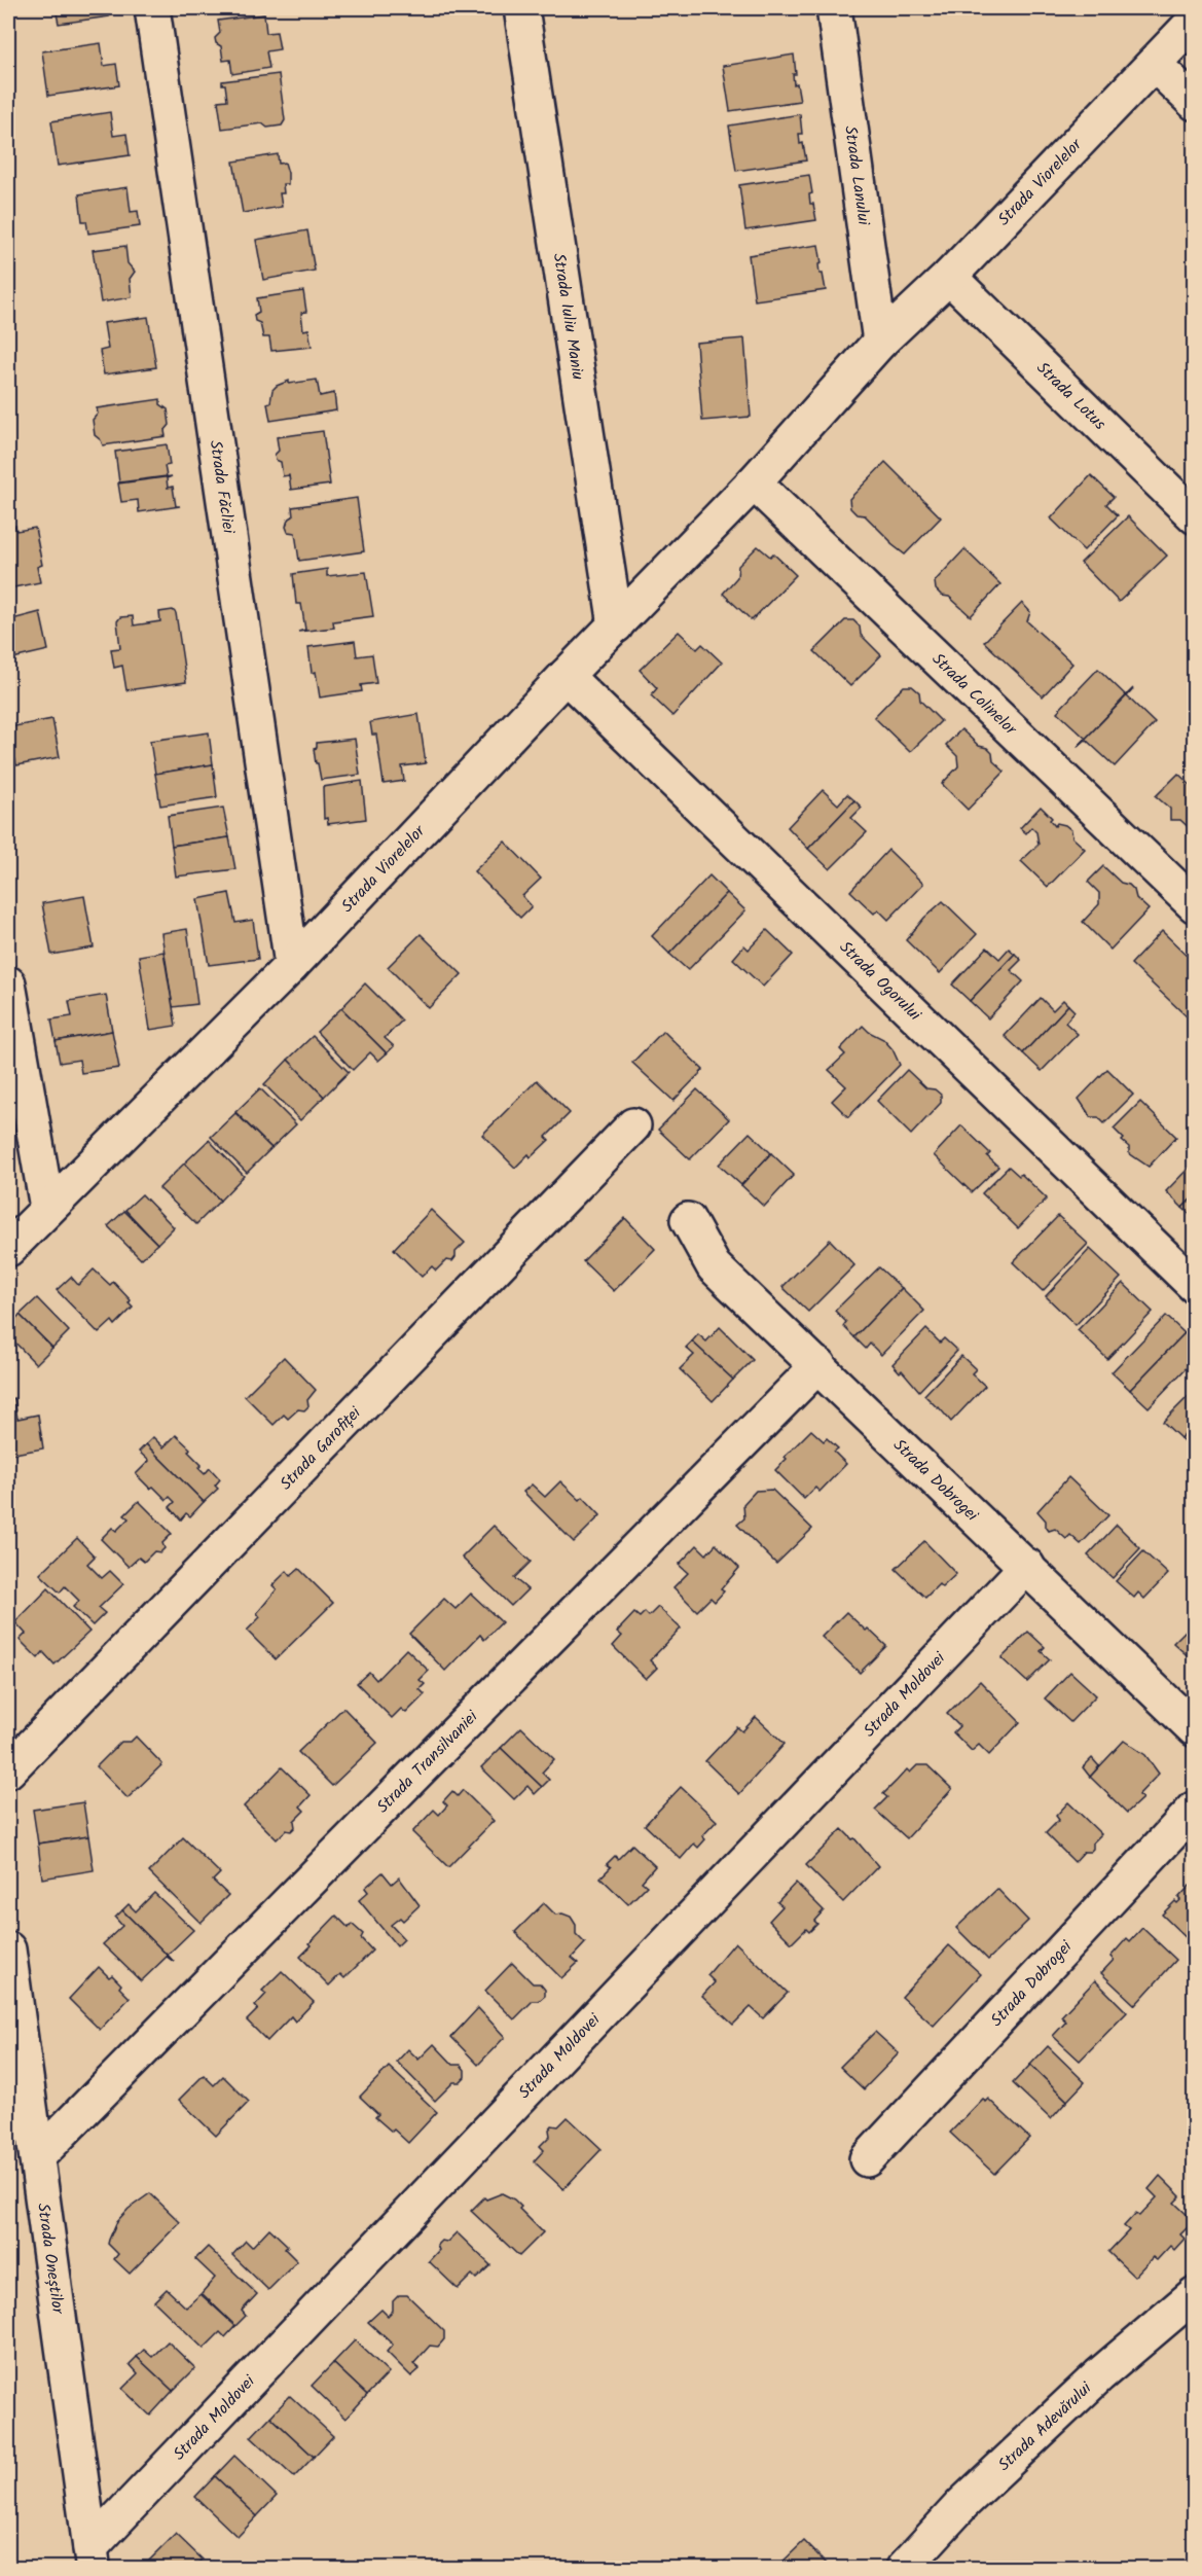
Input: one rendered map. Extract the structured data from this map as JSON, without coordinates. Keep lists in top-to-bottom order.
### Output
{
  "streets": {
    "street": [
      "Strada Lanului",
      "Strada Viorelelor",
      "Strada Iuliu Maniu",
      "Strada Lotus",
      "Strada Făcliei",
      "Strada Colinelor",
      "Strada Ogorului",
      "Strada Garofiței",
      "Strada Dobrogei",
      "Strada Moldovei",
      "Strada Transilvaniei",
      "Strada Oneștilor",
      "Strada Adevărului"
    ]
  },
  "crossings": [
    ["Strada Lanului", "Strada Viorelelor"],
    ["Strada Viorelelor", "Strada Iuliu Maniu"],
    ["Strada Viorelelor", "Strada Lotus"],
    ["Strada Viorelelor", "Strada Făcliei"],
    ["Strada Viorelelor", "Strada Colinelor"],
    ["Strada Viorelelor", "Strada Ogorului"],
    ["Strada Dobrogei", "Strada Moldovei"],
    ["Strada Dobrogei", "Strada Transilvaniei"],
    ["Strada Moldovei", "Strada Oneștilor"],
    ["Strada Transilvaniei", "Strada Oneștilor"]
  ]
}
